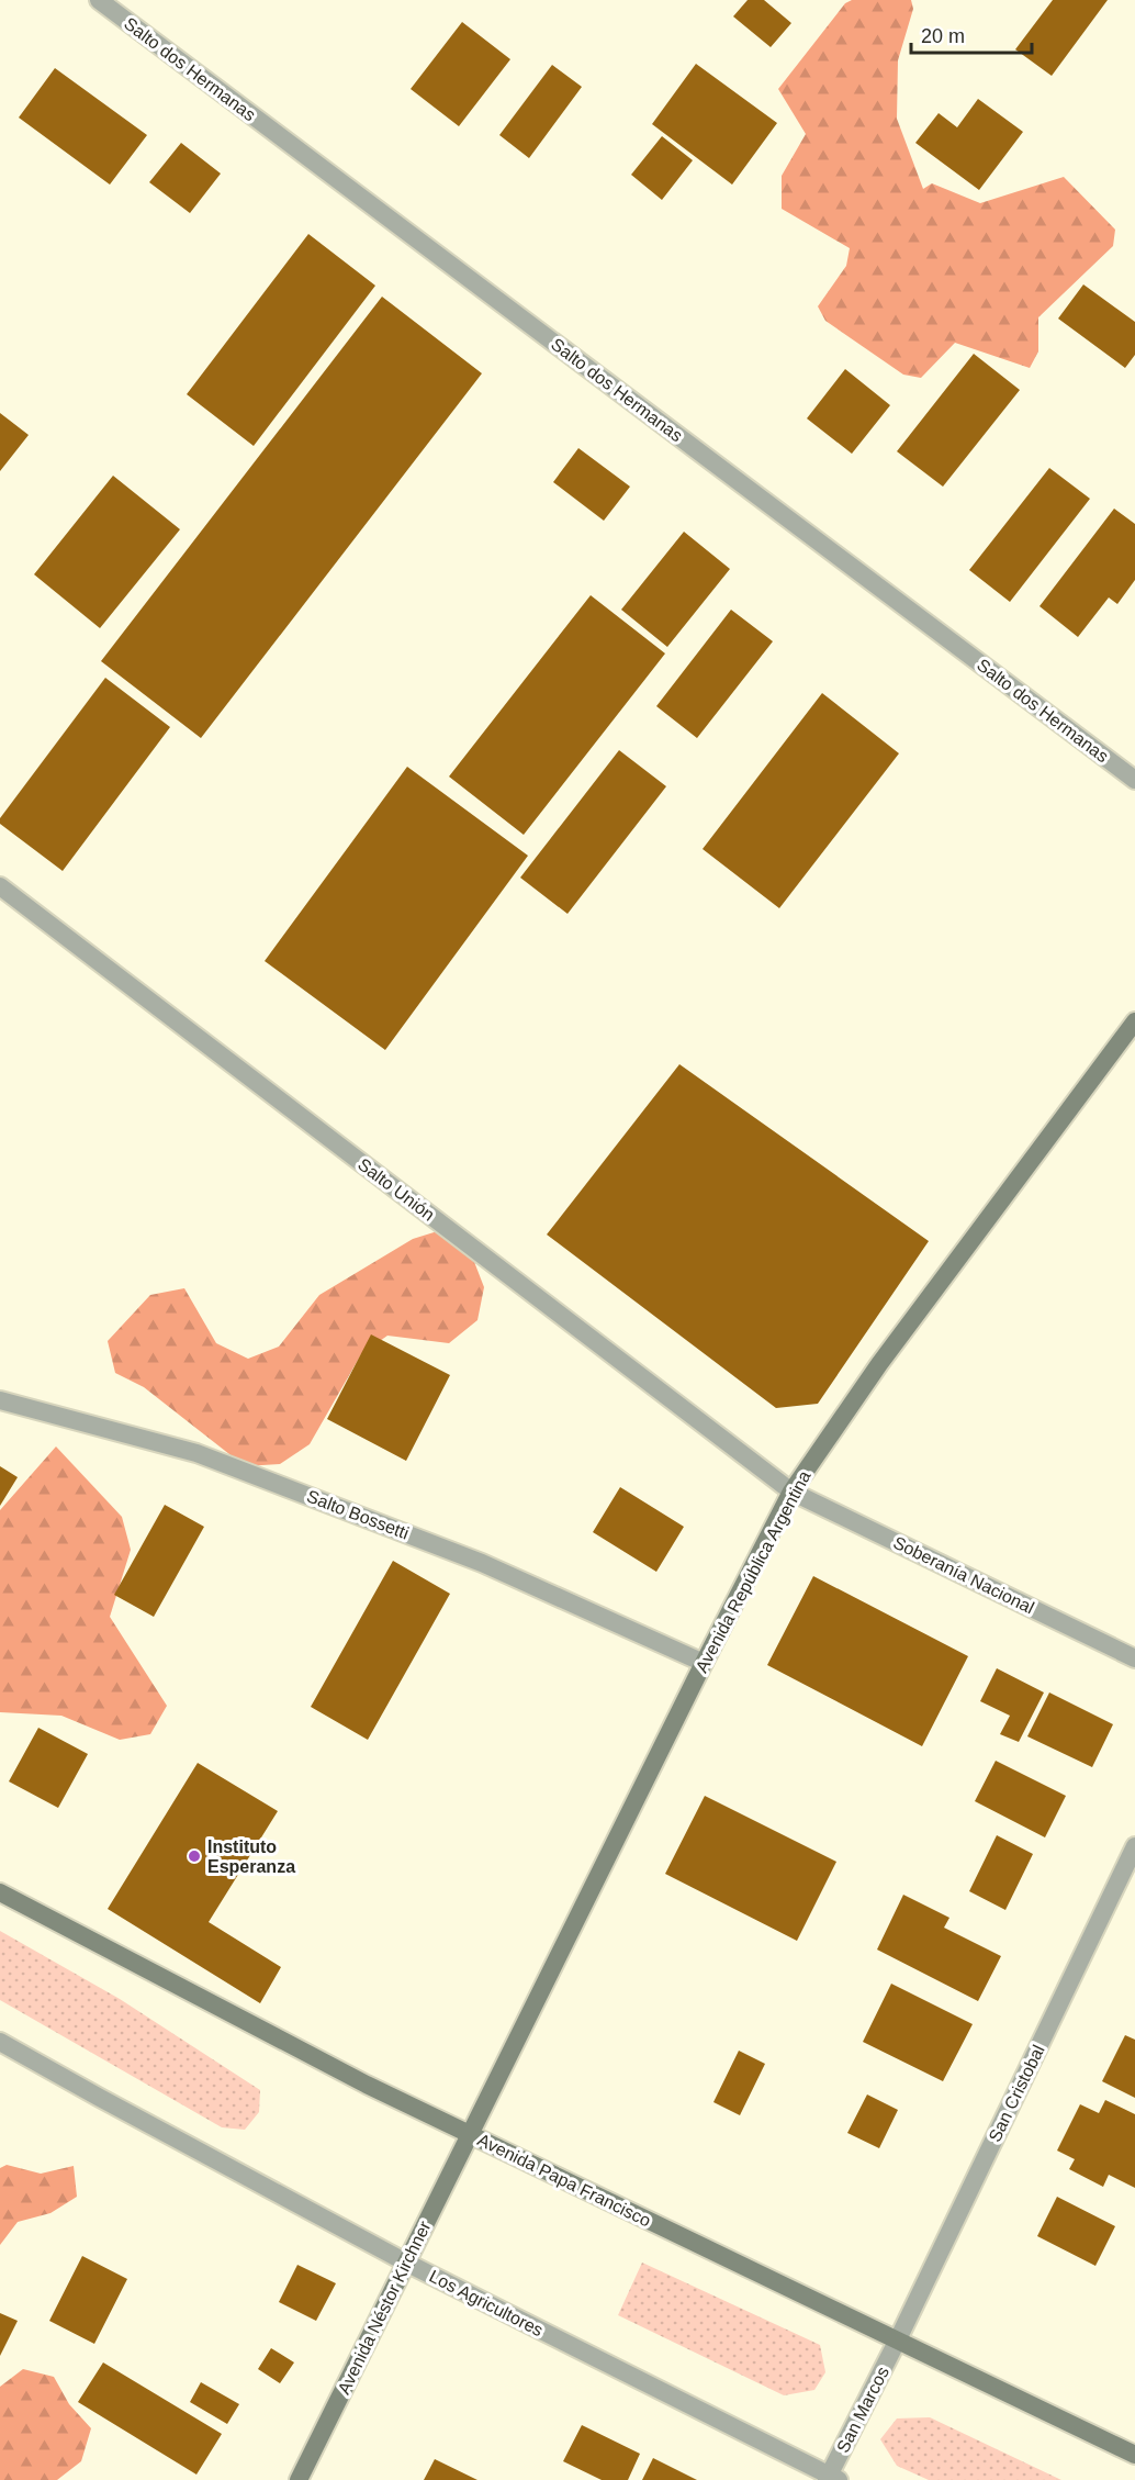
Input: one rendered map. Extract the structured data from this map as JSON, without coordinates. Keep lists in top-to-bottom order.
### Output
{
  "streets": {
    "main road": ["Avenida República Argentina", "Avenida Papa Francisco", "Avenida Néstor Kirchner"],
    "street": [
      "Salto dos Hermanas",
      "Salto Unión",
      "Salto Bossetti",
      "Soberanía Nacional",
      "San Cristobal",
      "Los Agricultores",
      "San Marcos"
    ]
  },
  "crossings": [
    ["Salto Unión", "Avenida República Argentina"],
    ["Salto Unión", "Soberanía Nacional"],
    ["Salto Bossetti", "Avenida República Argentina"],
    ["Avenida República Argentina", "Soberanía Nacional"],
    ["Avenida República Argentina", "Avenida Papa Francisco"],
    ["Avenida República Argentina", "Avenida Néstor Kirchner"],
    ["San Cristobal", "Avenida Papa Francisco"],
    ["San Cristobal", "San Marcos"],
    ["Avenida Papa Francisco", "Avenida Néstor Kirchner"],
    ["Avenida Papa Francisco", "San Marcos"],
    ["Los Agricultores", "Avenida Néstor Kirchner"],
    ["Los Agricultores", "San Marcos"]
  ],
  "places": ["Instituto Esperanza"],
  "scale_bar": "20 m"
}
